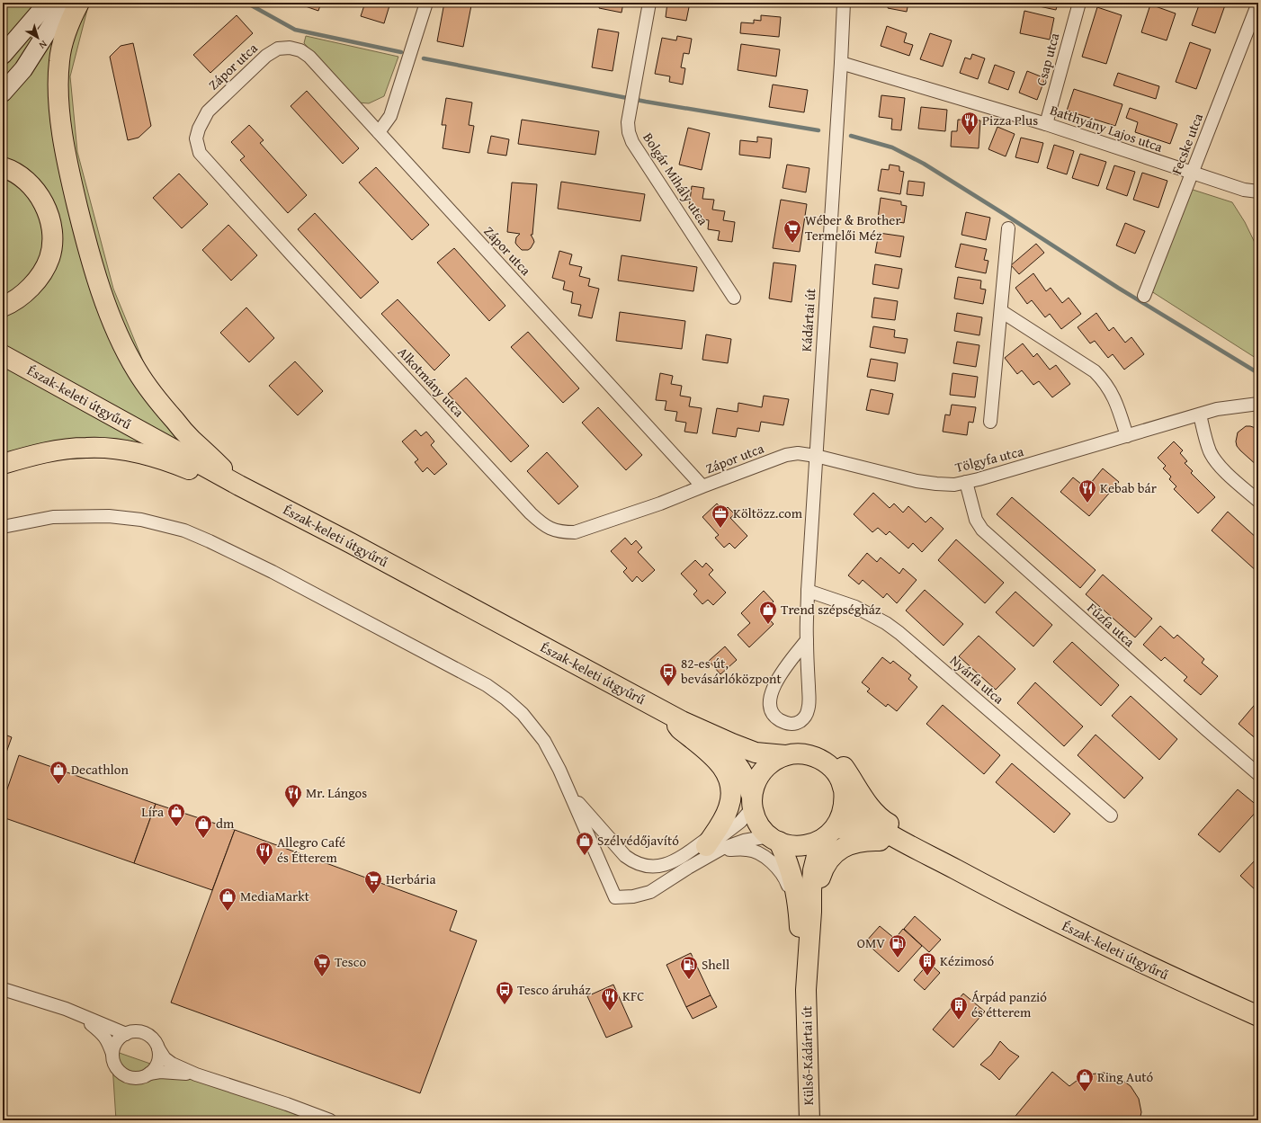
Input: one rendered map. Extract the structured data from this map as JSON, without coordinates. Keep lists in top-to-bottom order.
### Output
{
  "streets": {
    "main road": ["Észak-keleti útgyűrű", "Külső-Kádártai út"],
    "street": [
      "Csap utca",
      "Zápor utca",
      "Batthyány Lajos utca",
      "Fecske utca",
      "Bolgár Mihály utca",
      "Kádártai út",
      "Alkotmány utca",
      "Tölgyfa utca",
      "Fűzfa utca",
      "Nyárfa utca"
    ]
  },
  "crossings": [
    ["Csap utca", "Batthyány Lajos utca"],
    ["Zápor utca", "Kádártai út"],
    ["Zápor utca", "Alkotmány utca"],
    ["Zápor utca", "Tölgyfa utca"],
    ["Batthyány Lajos utca", "Fecske utca"],
    ["Batthyány Lajos utca", "Kádártai út"],
    ["Kádártai út", "Tölgyfa utca"],
    ["Kádártai út", "Nyárfa utca"],
    ["Tölgyfa utca", "Fűzfa utca"]
  ],
  "places": {
    "restaurant": [
      "Pizza Plus",
      "Kebab bár",
      "Mr. Lángos",
      "Allegro Café és Étterem",
      "KFC"
    ],
    "supermarket": ["Wéber & Brother Termelői Méz", "Herbária", "Tesco"],
    "office": ["Költözz.com"],
    "shop": [
      "Trend szépségház",
      "Decathlon",
      "Líra",
      "dm",
      "Szélvédőjavító",
      "MediaMarkt",
      "Ring Autó"
    ],
    "bus stop": ["82-es út, bevásárlóközpont", "Tesco áruház"],
    "fuel station": ["OMV", "Shell"],
    "building": ["Kézimosó", "Árpád panzió és étterem"]
  },
  "north": "bottom right"
}
